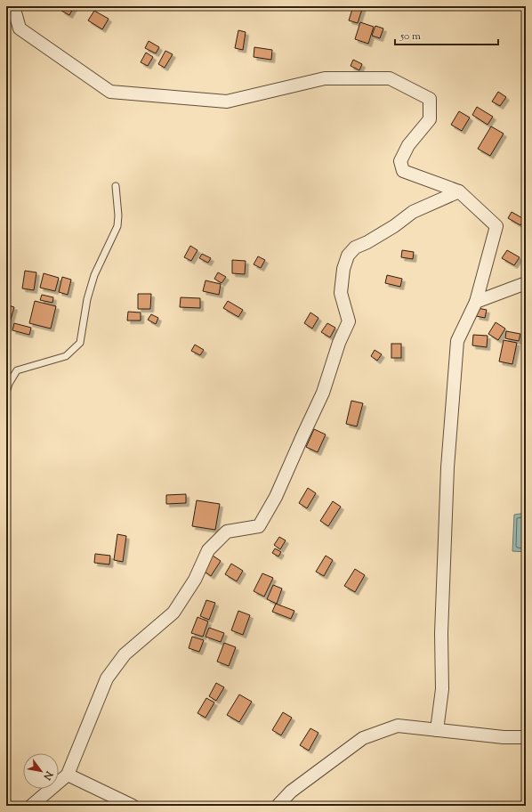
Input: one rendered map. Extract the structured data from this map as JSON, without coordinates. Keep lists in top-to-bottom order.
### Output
{
  "scale_bar": "50 m",
  "north": "bottom right"
}
